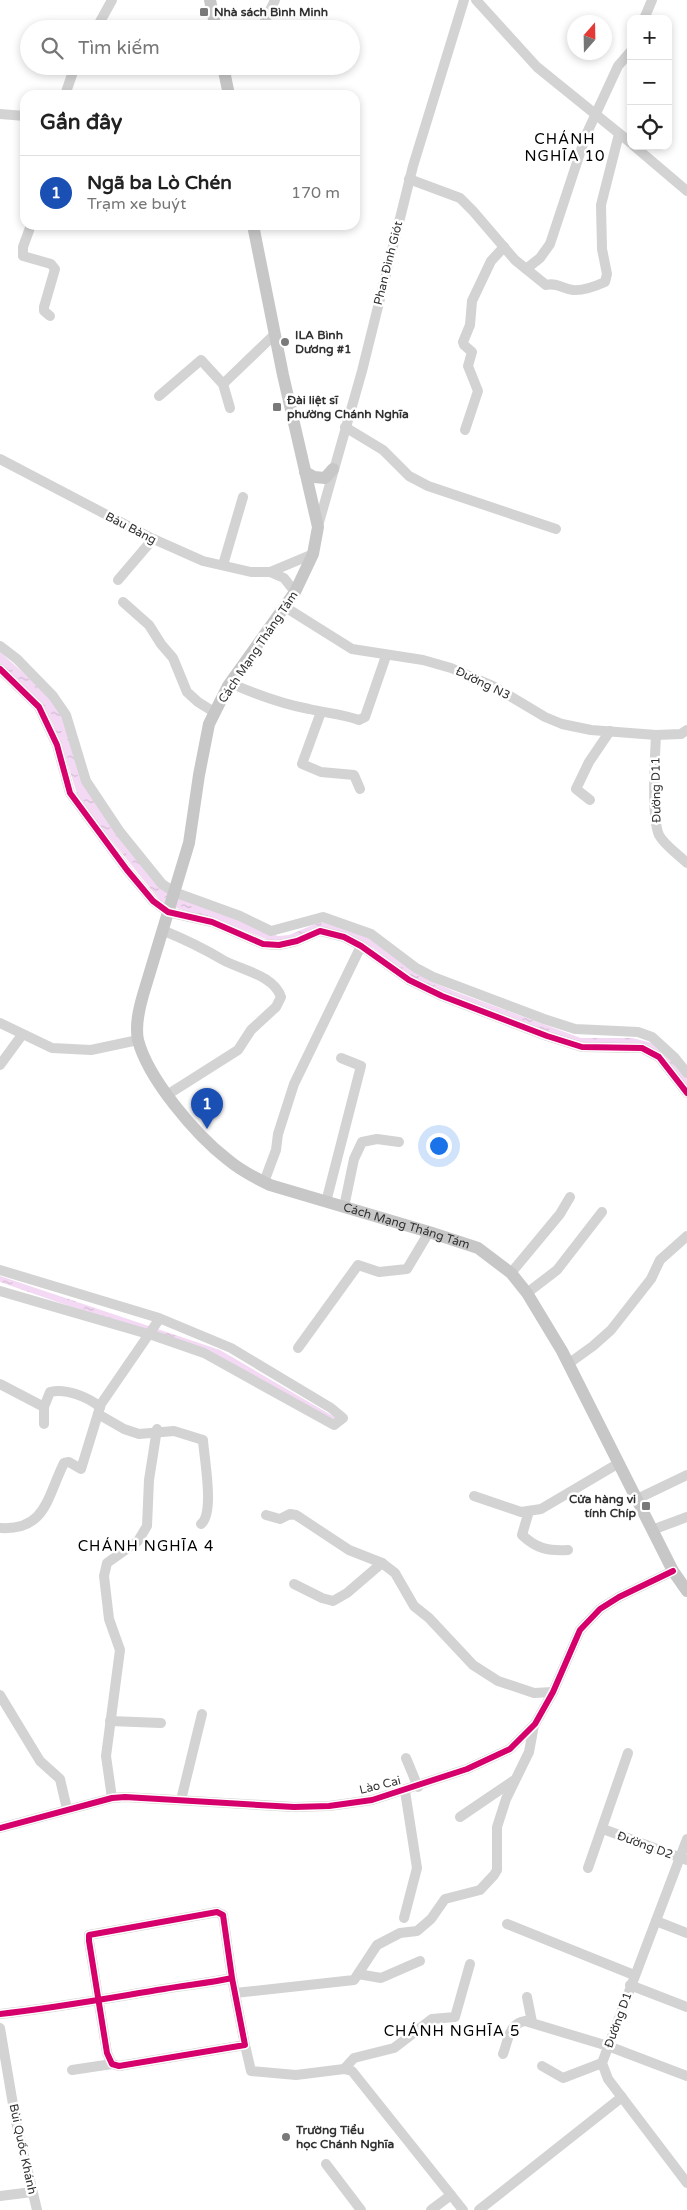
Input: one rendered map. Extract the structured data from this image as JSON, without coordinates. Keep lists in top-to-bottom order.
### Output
{
  "streets": {
    "main road": ["Cách Mạng Tháng Tám"],
    "street": [
      "Phan Đình Giót",
      "Bàu Bàng",
      "Đường N3",
      "Đường D11",
      "Lào Cai",
      "Đường D2",
      "Đường D1",
      "Bùi Quốc Khánh"
    ]
  },
  "crossings": [
    ["Phan Đình Giót", "Cách Mạng Tháng Tám"],
    ["Cách Mạng Tháng Tám", "Đường N3"],
    ["Cách Mạng Tháng Tám", "Lào Cai"],
    ["Đường N3", "Đường D11"],
    ["Đường D2", "Đường D1"]
  ],
  "districts": ["CHÁNH NGHĨA 10", "CHÁNH NGHĨA 4", "CHÁNH NGHĨA 5"],
  "places": {
    "transit": ["Nhà sách Bình Minh", "Đài liệt sĩ phường Chánh Nghĩa", "Cửa hàng vi tính Chíp"],
    "other": ["ILA Bình Dương #1", "Trường Tiểu học Chánh Nghĩa"]
  },
  "north": "top",
  "page": {
    "map_buttons": ["+", "−"],
    "search": "Tìm kiếm",
    "heading": "Gần đây",
    "list": [
      {
        "mark": "1",
        "name": "Ngã ba Lò Chén",
        "note": "Trạm xe buýt",
        "value": "170 m"
      }
    ],
    "pins": "1"
  }
}
